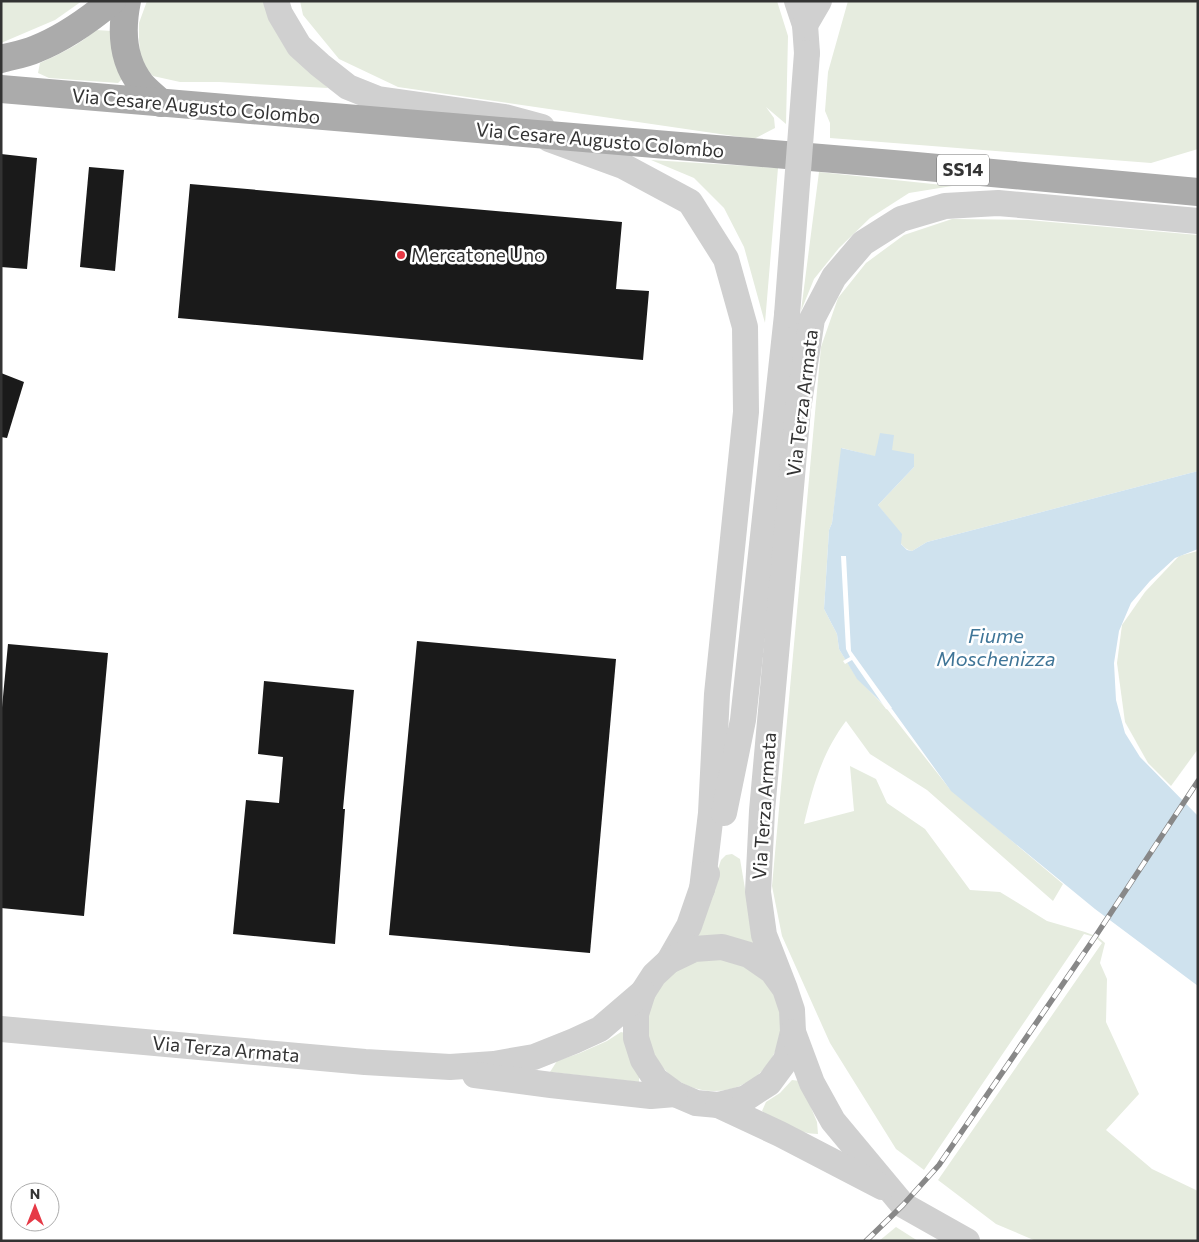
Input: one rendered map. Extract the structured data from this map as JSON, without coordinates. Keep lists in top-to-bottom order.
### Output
{
  "streets": {
    "main road": ["Via Cesare Augusto Colombo", "SS14"],
    "street": ["Via Terza Armata"]
  },
  "crossings": [
    ["Via Cesare Augusto Colombo", "Via Terza Armata"]
  ],
  "water": ["Fiume Moschenizza"],
  "places": ["Mercatone Uno"],
  "north": "top"
}
